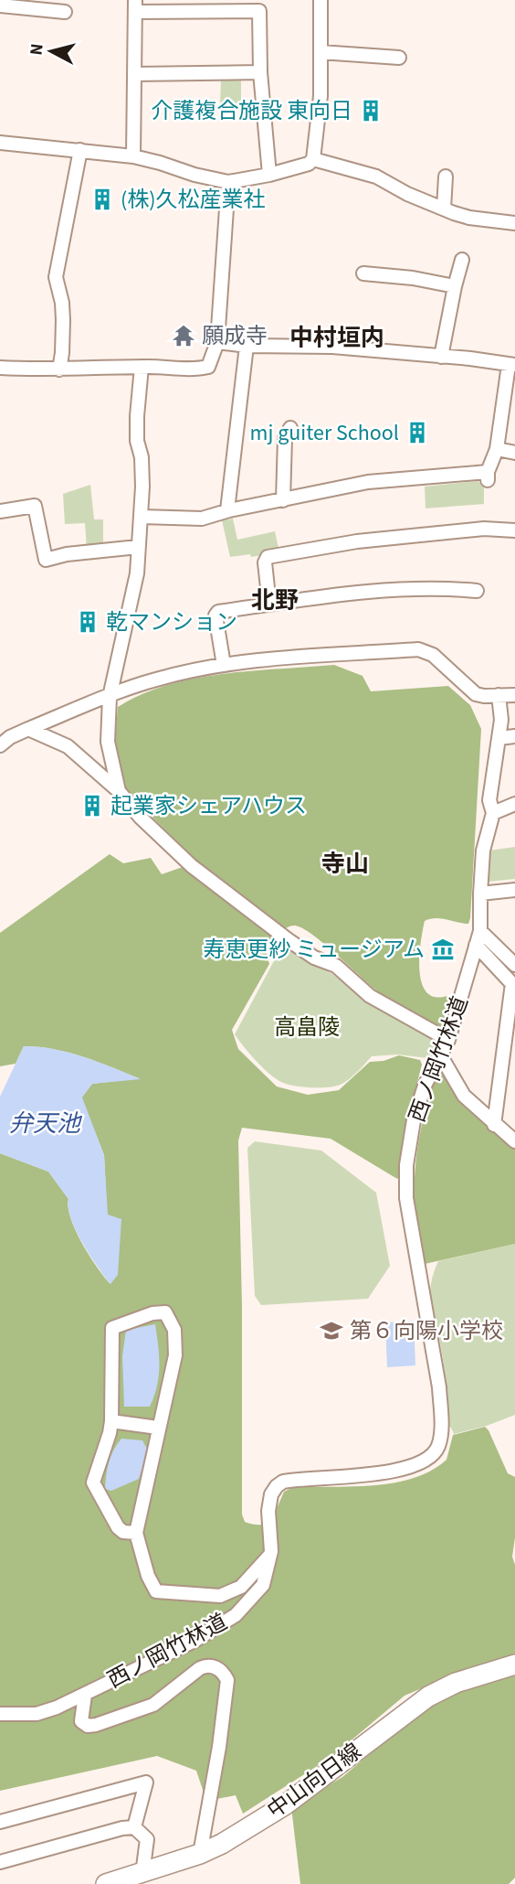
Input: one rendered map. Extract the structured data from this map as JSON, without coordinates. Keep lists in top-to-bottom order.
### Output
{
  "streets": {
    "main road": ["中山向日線"],
    "street": ["西ノ岡竹林道"]
  },
  "districts": ["中村垣内", "北野", "寺山"],
  "water": ["弁天池"],
  "parks": ["高畠陵"],
  "places": {
    "building": [
      "介護複合施設 東向日",
      "(株)久松産業社",
      "mj guiter School",
      "乾マンション",
      "起業家シェアハウス"
    ],
    "temple": ["願成寺"],
    "museum": ["寿恵更紗 ミュージアム"],
    "school or university": ["第６向陽小学校"]
  },
  "north": "left"
}
